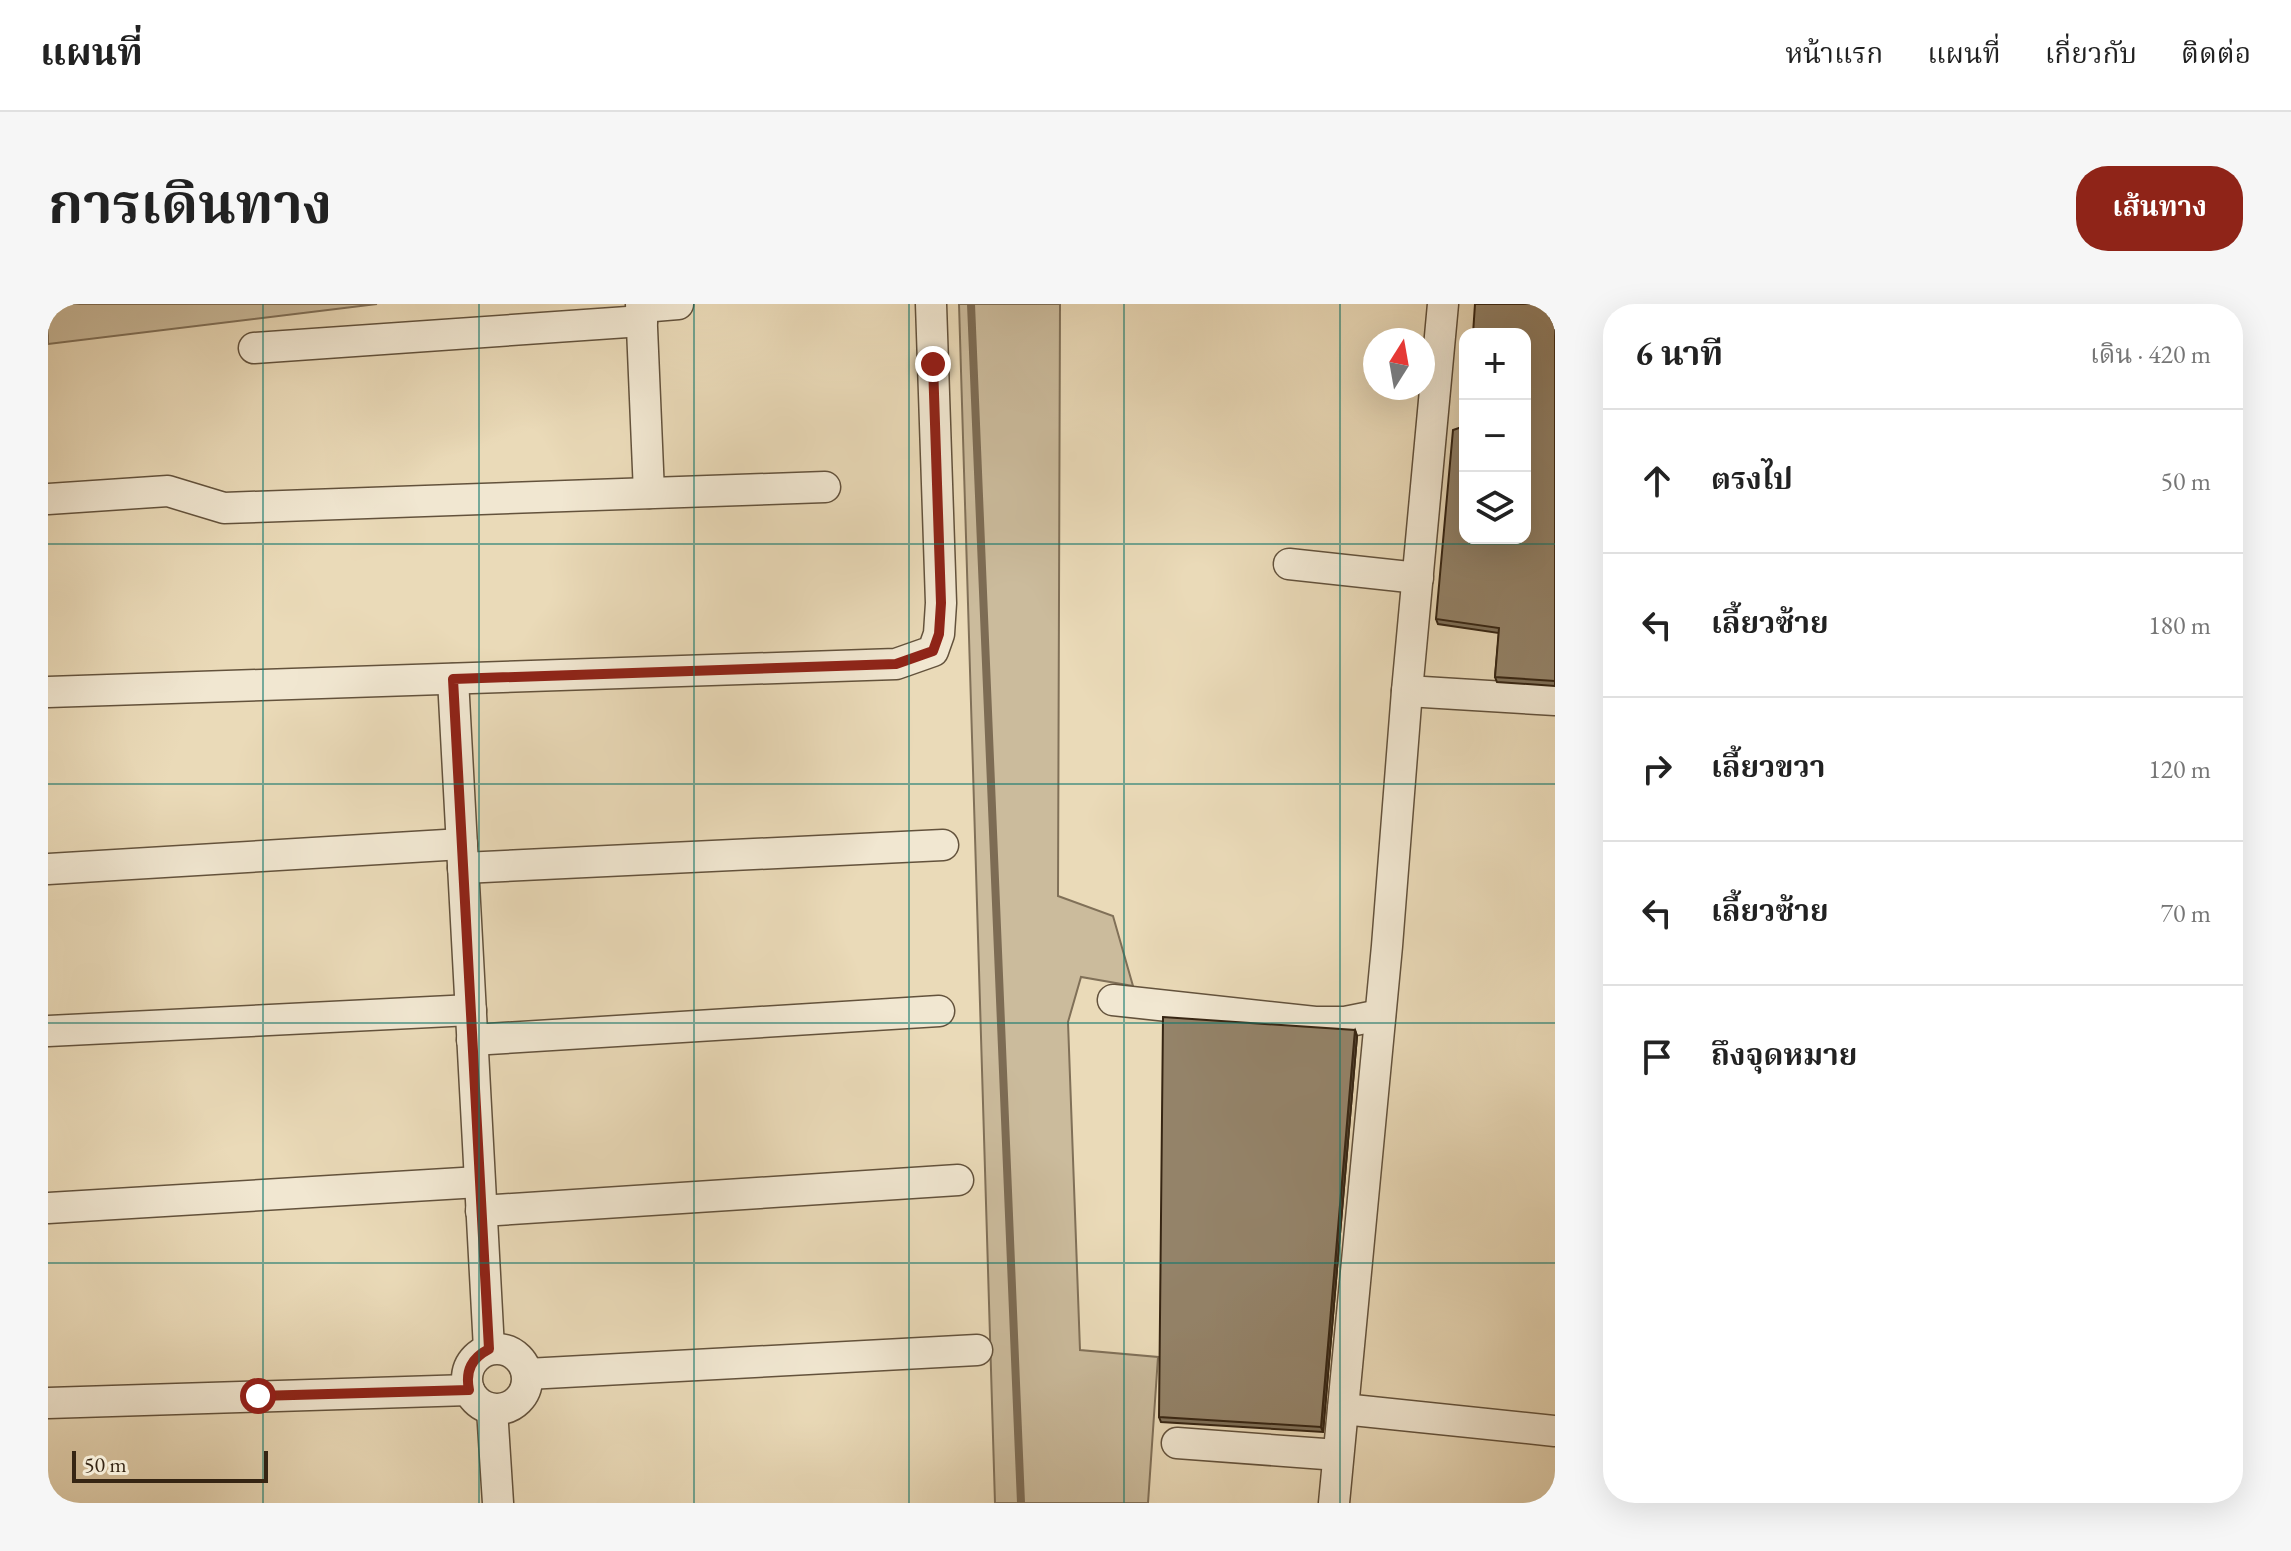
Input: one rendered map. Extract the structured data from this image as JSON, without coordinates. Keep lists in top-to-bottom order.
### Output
{
  "scale_bar": "50 m",
  "north": "top",
  "page": {
    "header": "แผนที่",
    "nav": [
      "หน้าแรก",
      "แผนที่",
      "เกี่ยวกับ",
      "ติดต่อ"
    ],
    "title": "การเดินทาง",
    "buttons": "เส้นทาง",
    "heading": ["6 นาที", "เดิน · 420 m"],
    "map_buttons": ["+", "−"],
    "list": [
      ["ตรงไป", "50 m"],
      ["เลี้ยวซ้าย", "180 m"],
      ["เลี้ยวขวา", "120 m"],
      ["เลี้ยวซ้าย", "70 m"],
      "ถึงจุดหมาย"
    ],
    "scale": "50 m"
  }
}
